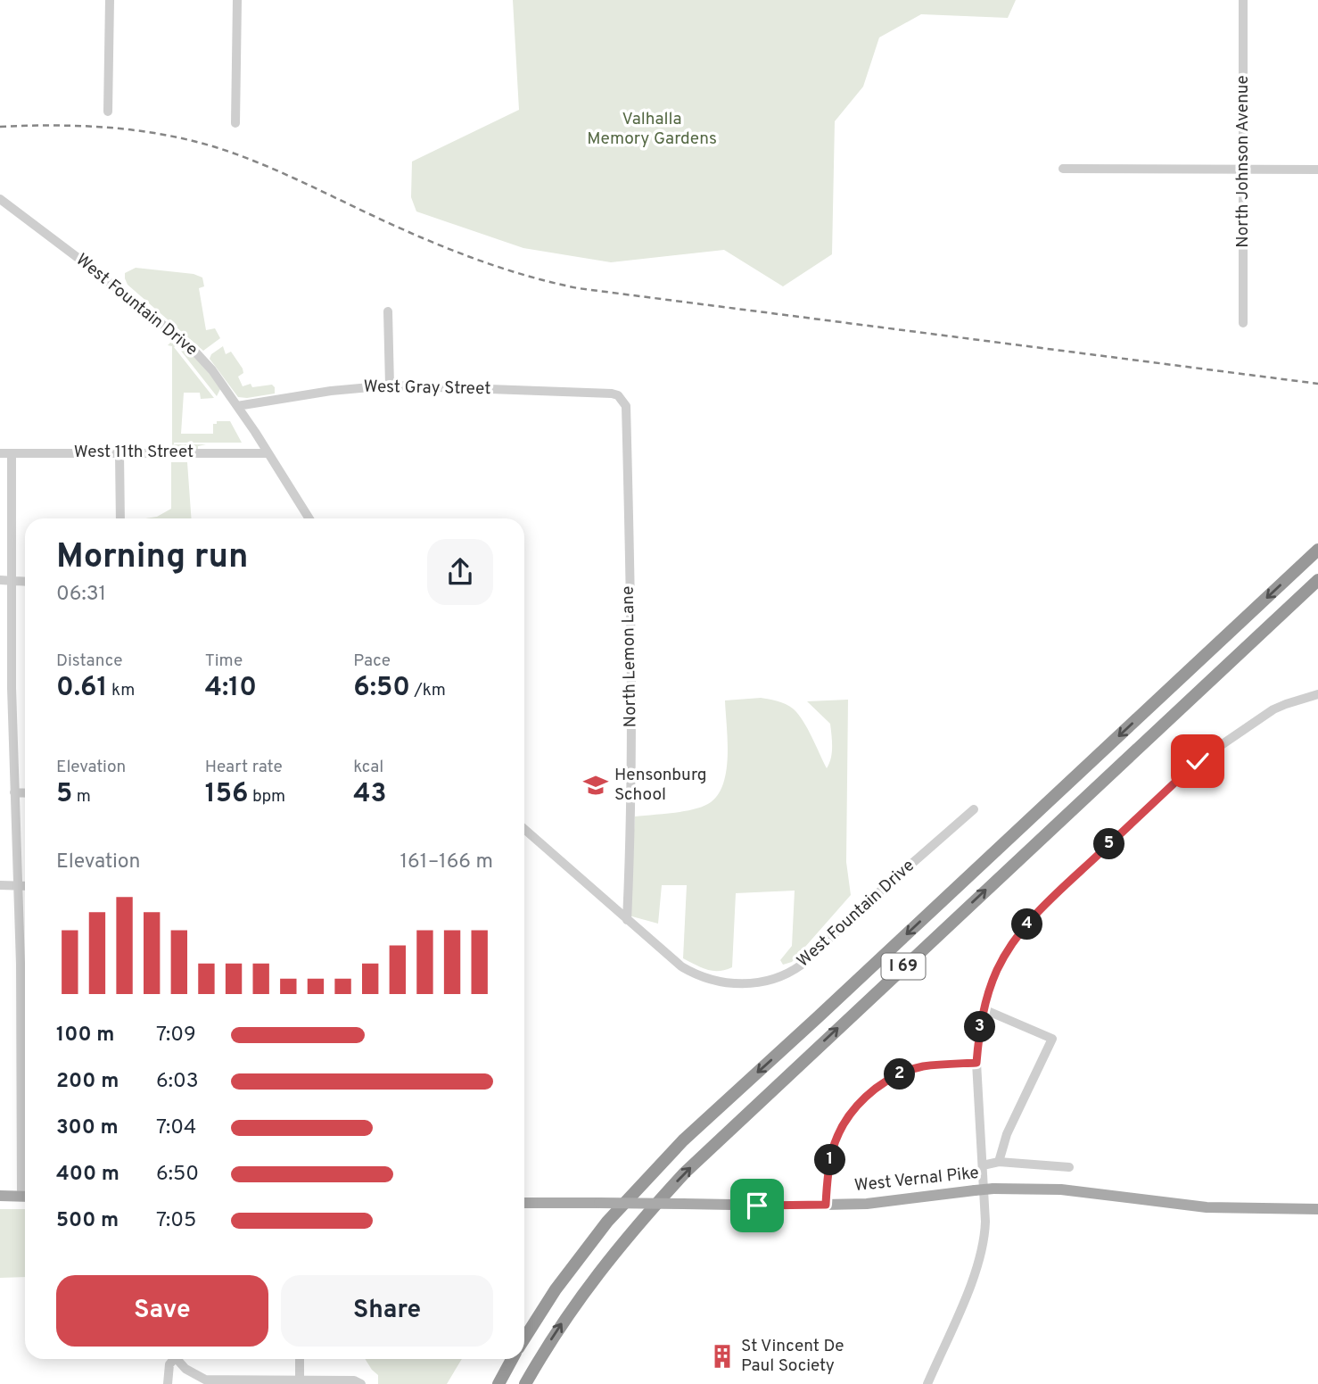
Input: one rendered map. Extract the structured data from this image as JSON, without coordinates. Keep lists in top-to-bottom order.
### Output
{
  "streets": {
    "highway": ["I 69"],
    "main road": ["West Vernal Pike"],
    "street": [
      "North Johnson Avenue",
      "West Fountain Drive",
      "West Gray Street",
      "West 11th Street",
      "North Lemon Lane"
    ]
  },
  "crossings": [
    ["West Fountain Drive", "West Gray Street"],
    ["West Fountain Drive", "West 11th Street"],
    ["West Fountain Drive", "North Lemon Lane"],
    ["West Gray Street", "North Lemon Lane"]
  ],
  "parks": ["Valhalla Memory Gardens"],
  "places": {
    "school or university": ["Hensonburg School"],
    "building": ["St Vincent De Paul Society"]
  },
  "page": {
    "heading": ["Morning run", "06:31"],
    "stats": [
      ["Distance", "0.61 km"],
      ["Time", "4:10"],
      ["Pace", "6:50 /km"],
      ["Elevation", "5 m"],
      ["Heart rate", "156 bpm"],
      ["kcal", "43"]
    ],
    "pins": [
      "5",
      "4",
      "3",
      "2",
      "1"
    ],
    "chart": ["Elevation", "161–166 m"],
    "list": [
      {
        "name": "100 m",
        "note": "7:09"
      },
      {
        "name": "200 m",
        "note": "6:03"
      },
      {
        "name": "300 m",
        "note": "7:04"
      },
      {
        "name": "400 m",
        "note": "6:50"
      },
      {
        "name": "500 m",
        "note": "7:05"
      }
    ],
    "buttons": ["Save", "Share"]
  }
}
